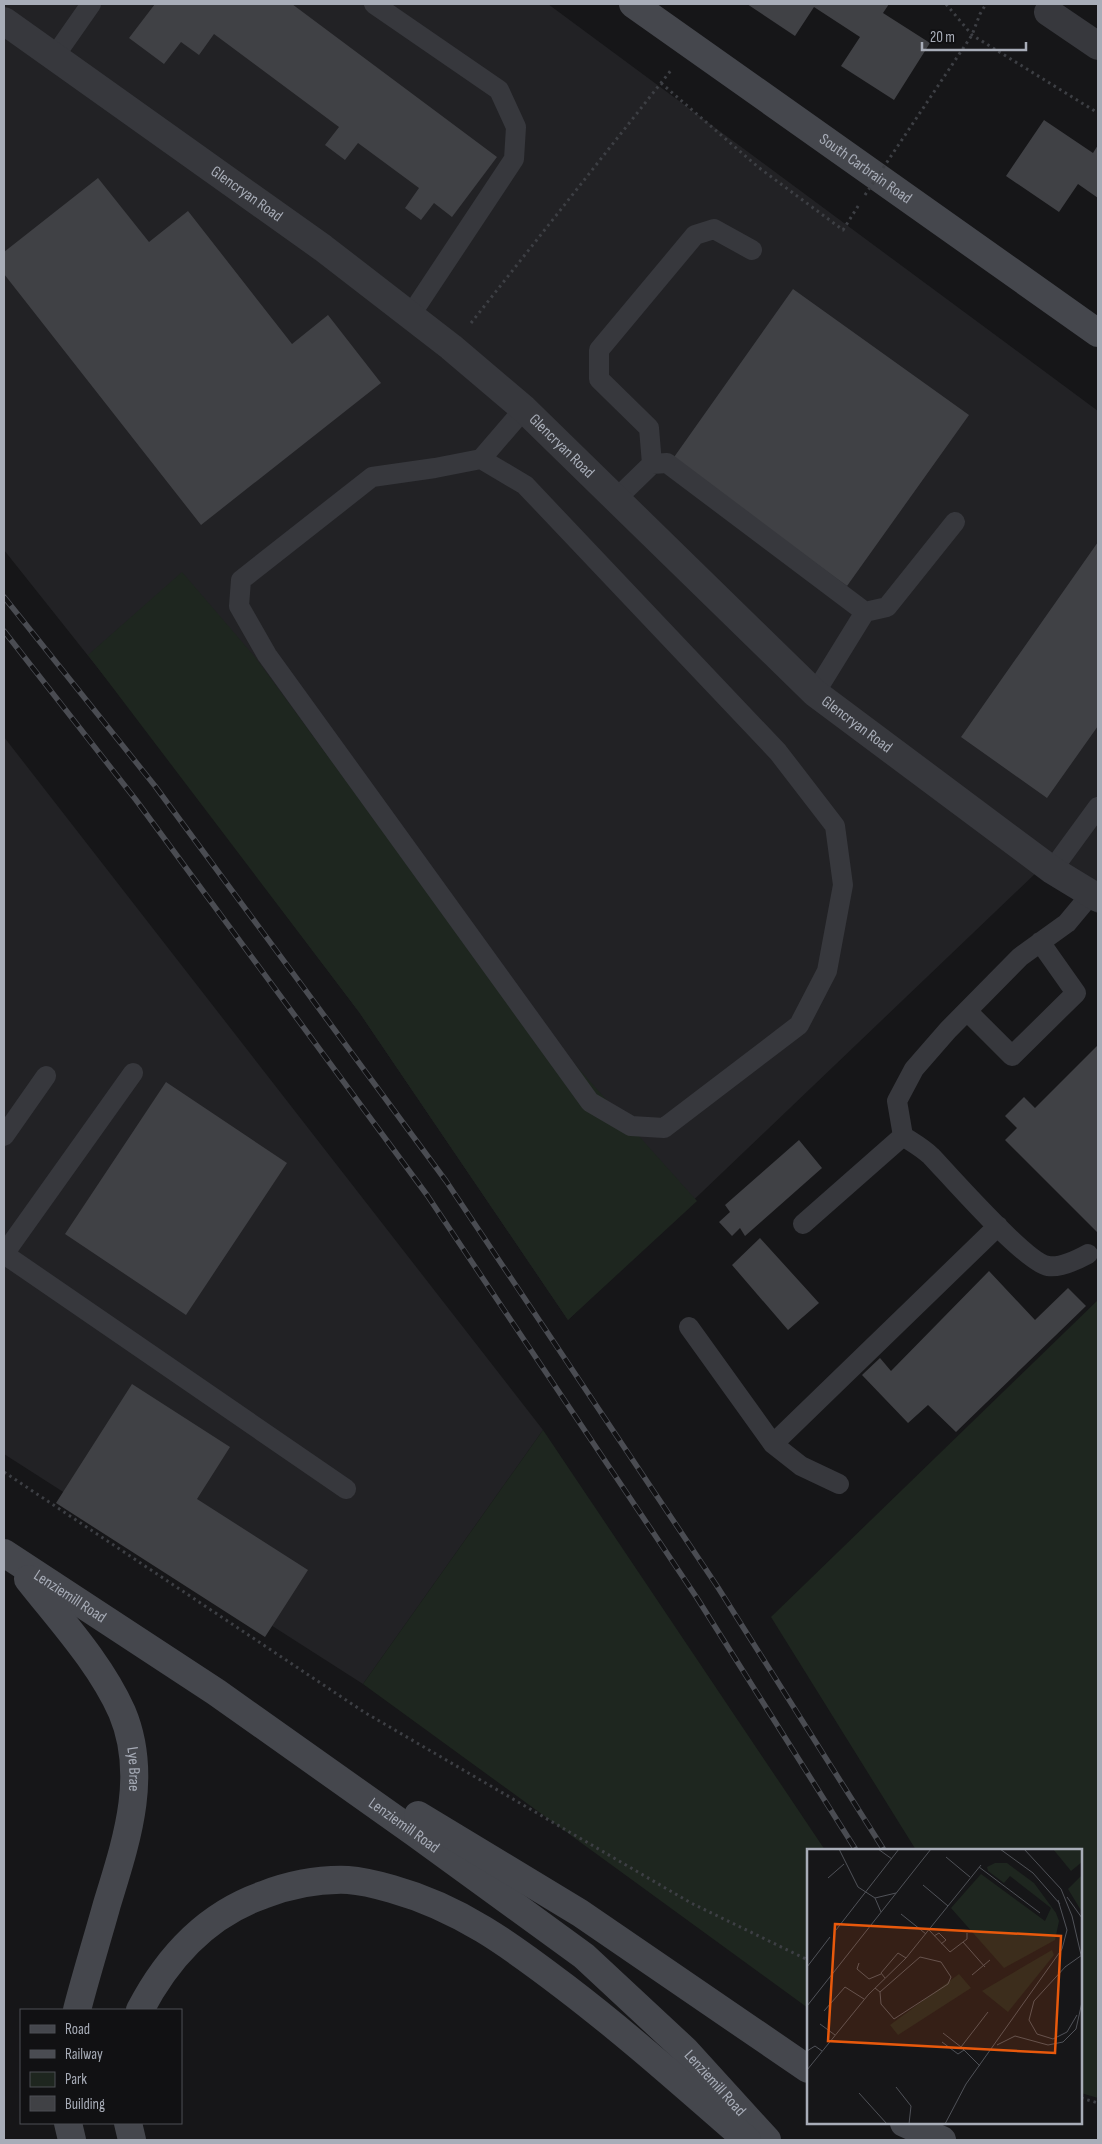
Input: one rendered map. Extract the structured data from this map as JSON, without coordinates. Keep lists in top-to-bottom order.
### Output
{
  "streets": {
    "street": [
      "South Carbrain Road",
      "Glencryan Road",
      "Lenziemill Road",
      "Lye Brae"
    ]
  },
  "crossings": [
    ["Lenziemill Road", "Lye Brae"]
  ],
  "legend": [
    "Road",
    "Railway",
    "Park",
    "Building"
  ],
  "scale_bar": "20 m"
}
